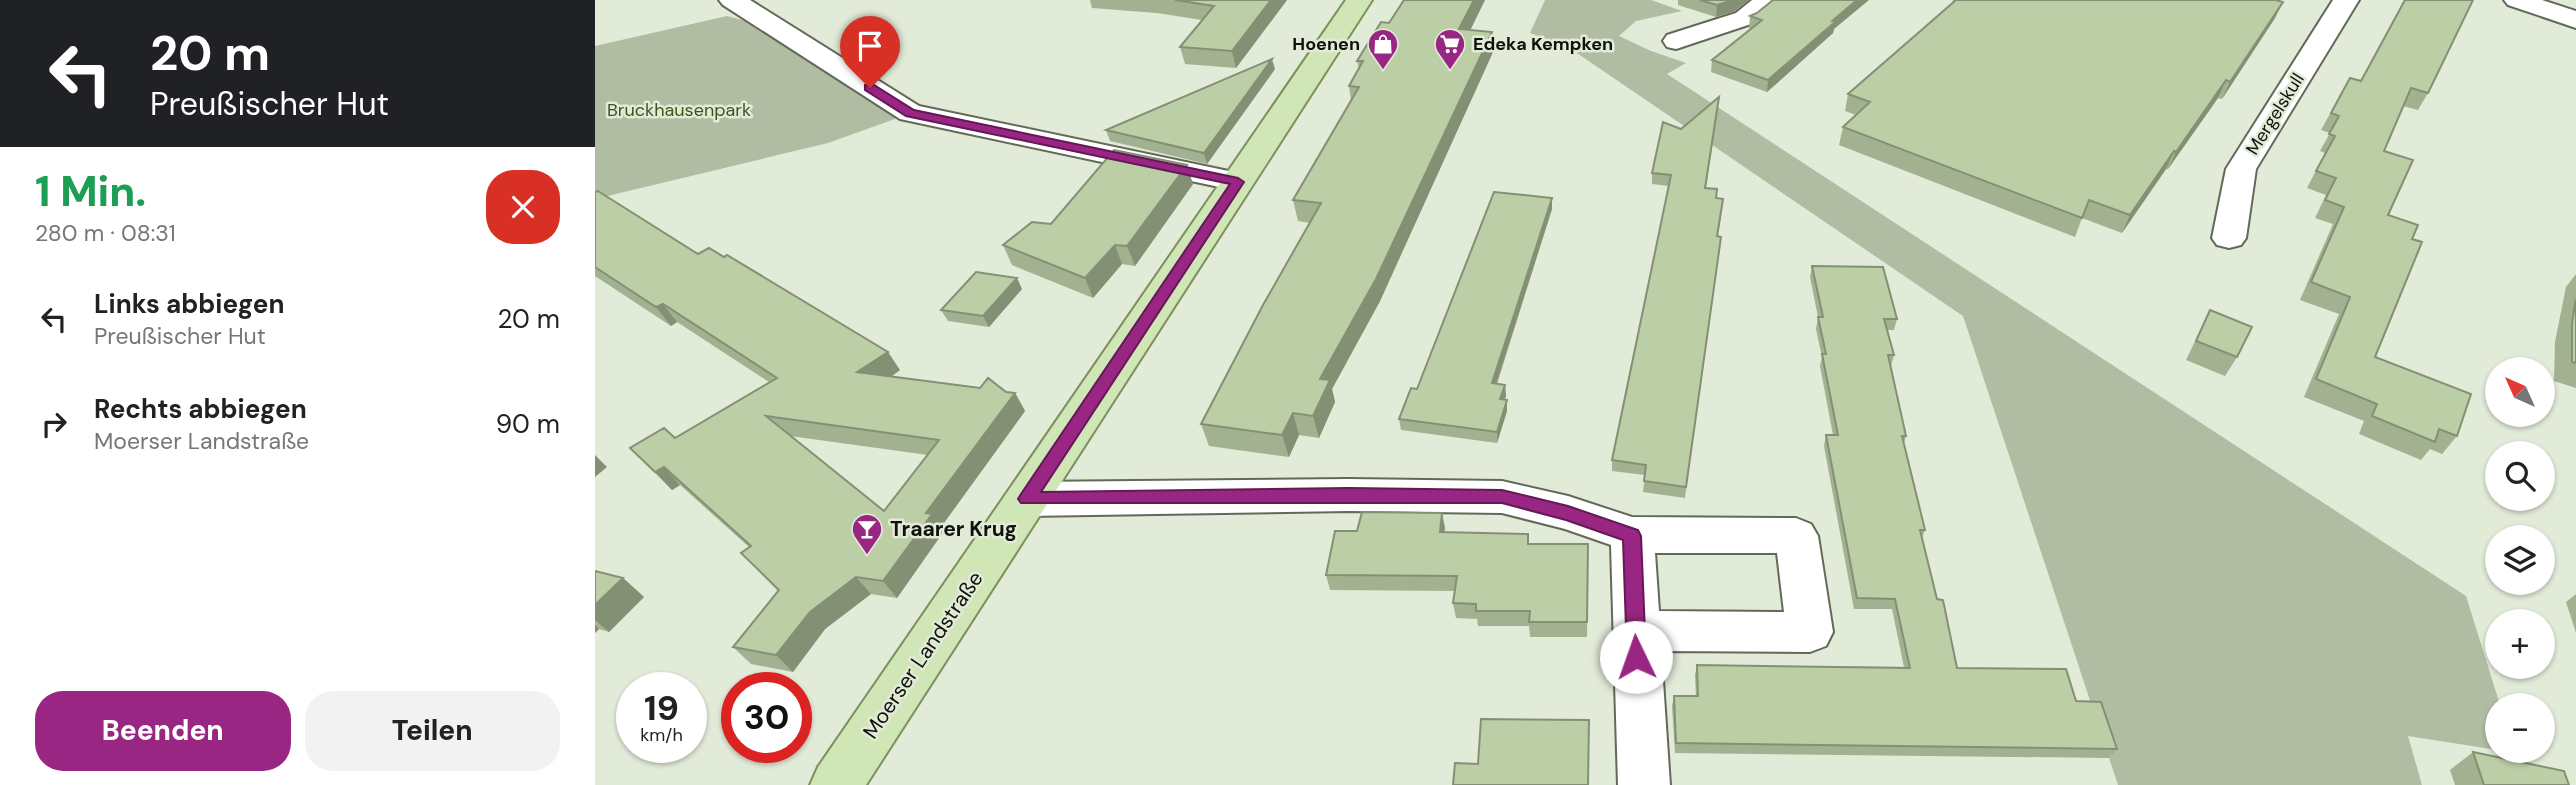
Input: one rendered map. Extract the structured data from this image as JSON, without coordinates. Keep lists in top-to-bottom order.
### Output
{
  "streets": {
    "main road": ["Moerser Landstraße"],
    "street": ["Mergelskull"]
  },
  "parks": ["Bruckhausenpark"],
  "places": {
    "shop": ["Hoenen"],
    "supermarket": ["Edeka Kempken"],
    "bar": ["Traarer Krug"]
  },
  "north": "top left",
  "page": {
    "turn": ["20 m", "Preußischer Hut"],
    "heading": ["1 Min.", "280 m · 08:31"],
    "list": [
      {
        "name": "Links abbiegen",
        "note": "Preußischer Hut",
        "value": "20 m"
      },
      {
        "name": "Rechts abbiegen",
        "note": "Moerser Landstraße",
        "value": "90 m"
      }
    ],
    "map_buttons": ["+", "−"],
    "speed": "19 km/h",
    "limit": "30",
    "buttons": ["Beenden", "Teilen"]
  }
}
